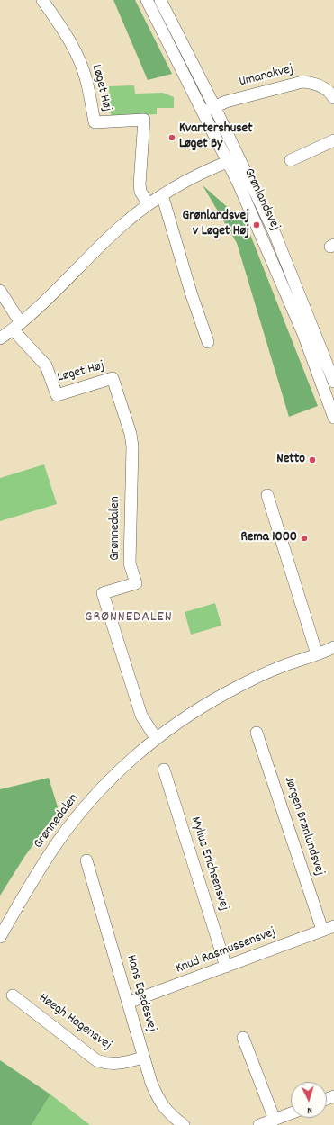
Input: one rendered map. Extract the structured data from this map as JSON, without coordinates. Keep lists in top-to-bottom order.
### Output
{
  "streets": {
    "street": [
      "Umanakvej",
      "Løget Høj",
      "Grønlandsvej",
      "Grønnedalen",
      "Jørgen Brønlundsvej",
      "Mylius Erichsensvej",
      "Knud Rasmussensvej",
      "Hans Egedesvej",
      "Høegh Hagensvej"
    ]
  },
  "crossings": [
    ["Umanakvej", "Grønlandsvej"],
    ["Løget Høj", "Grønnedalen"],
    ["Jørgen Brønlundsvej", "Knud Rasmussensvej"],
    ["Mylius Erichsensvej", "Knud Rasmussensvej"],
    ["Knud Rasmussensvej", "Hans Egedesvej"],
    ["Hans Egedesvej", "Høegh Hagensvej"]
  ],
  "districts": ["GRØNNEDALEN"],
  "places": [
    "Kvartershuset Løget By",
    "Grønlandsvej v Løget Høj",
    "Netto",
    "Rema 1000"
  ],
  "north": "bottom"
}
